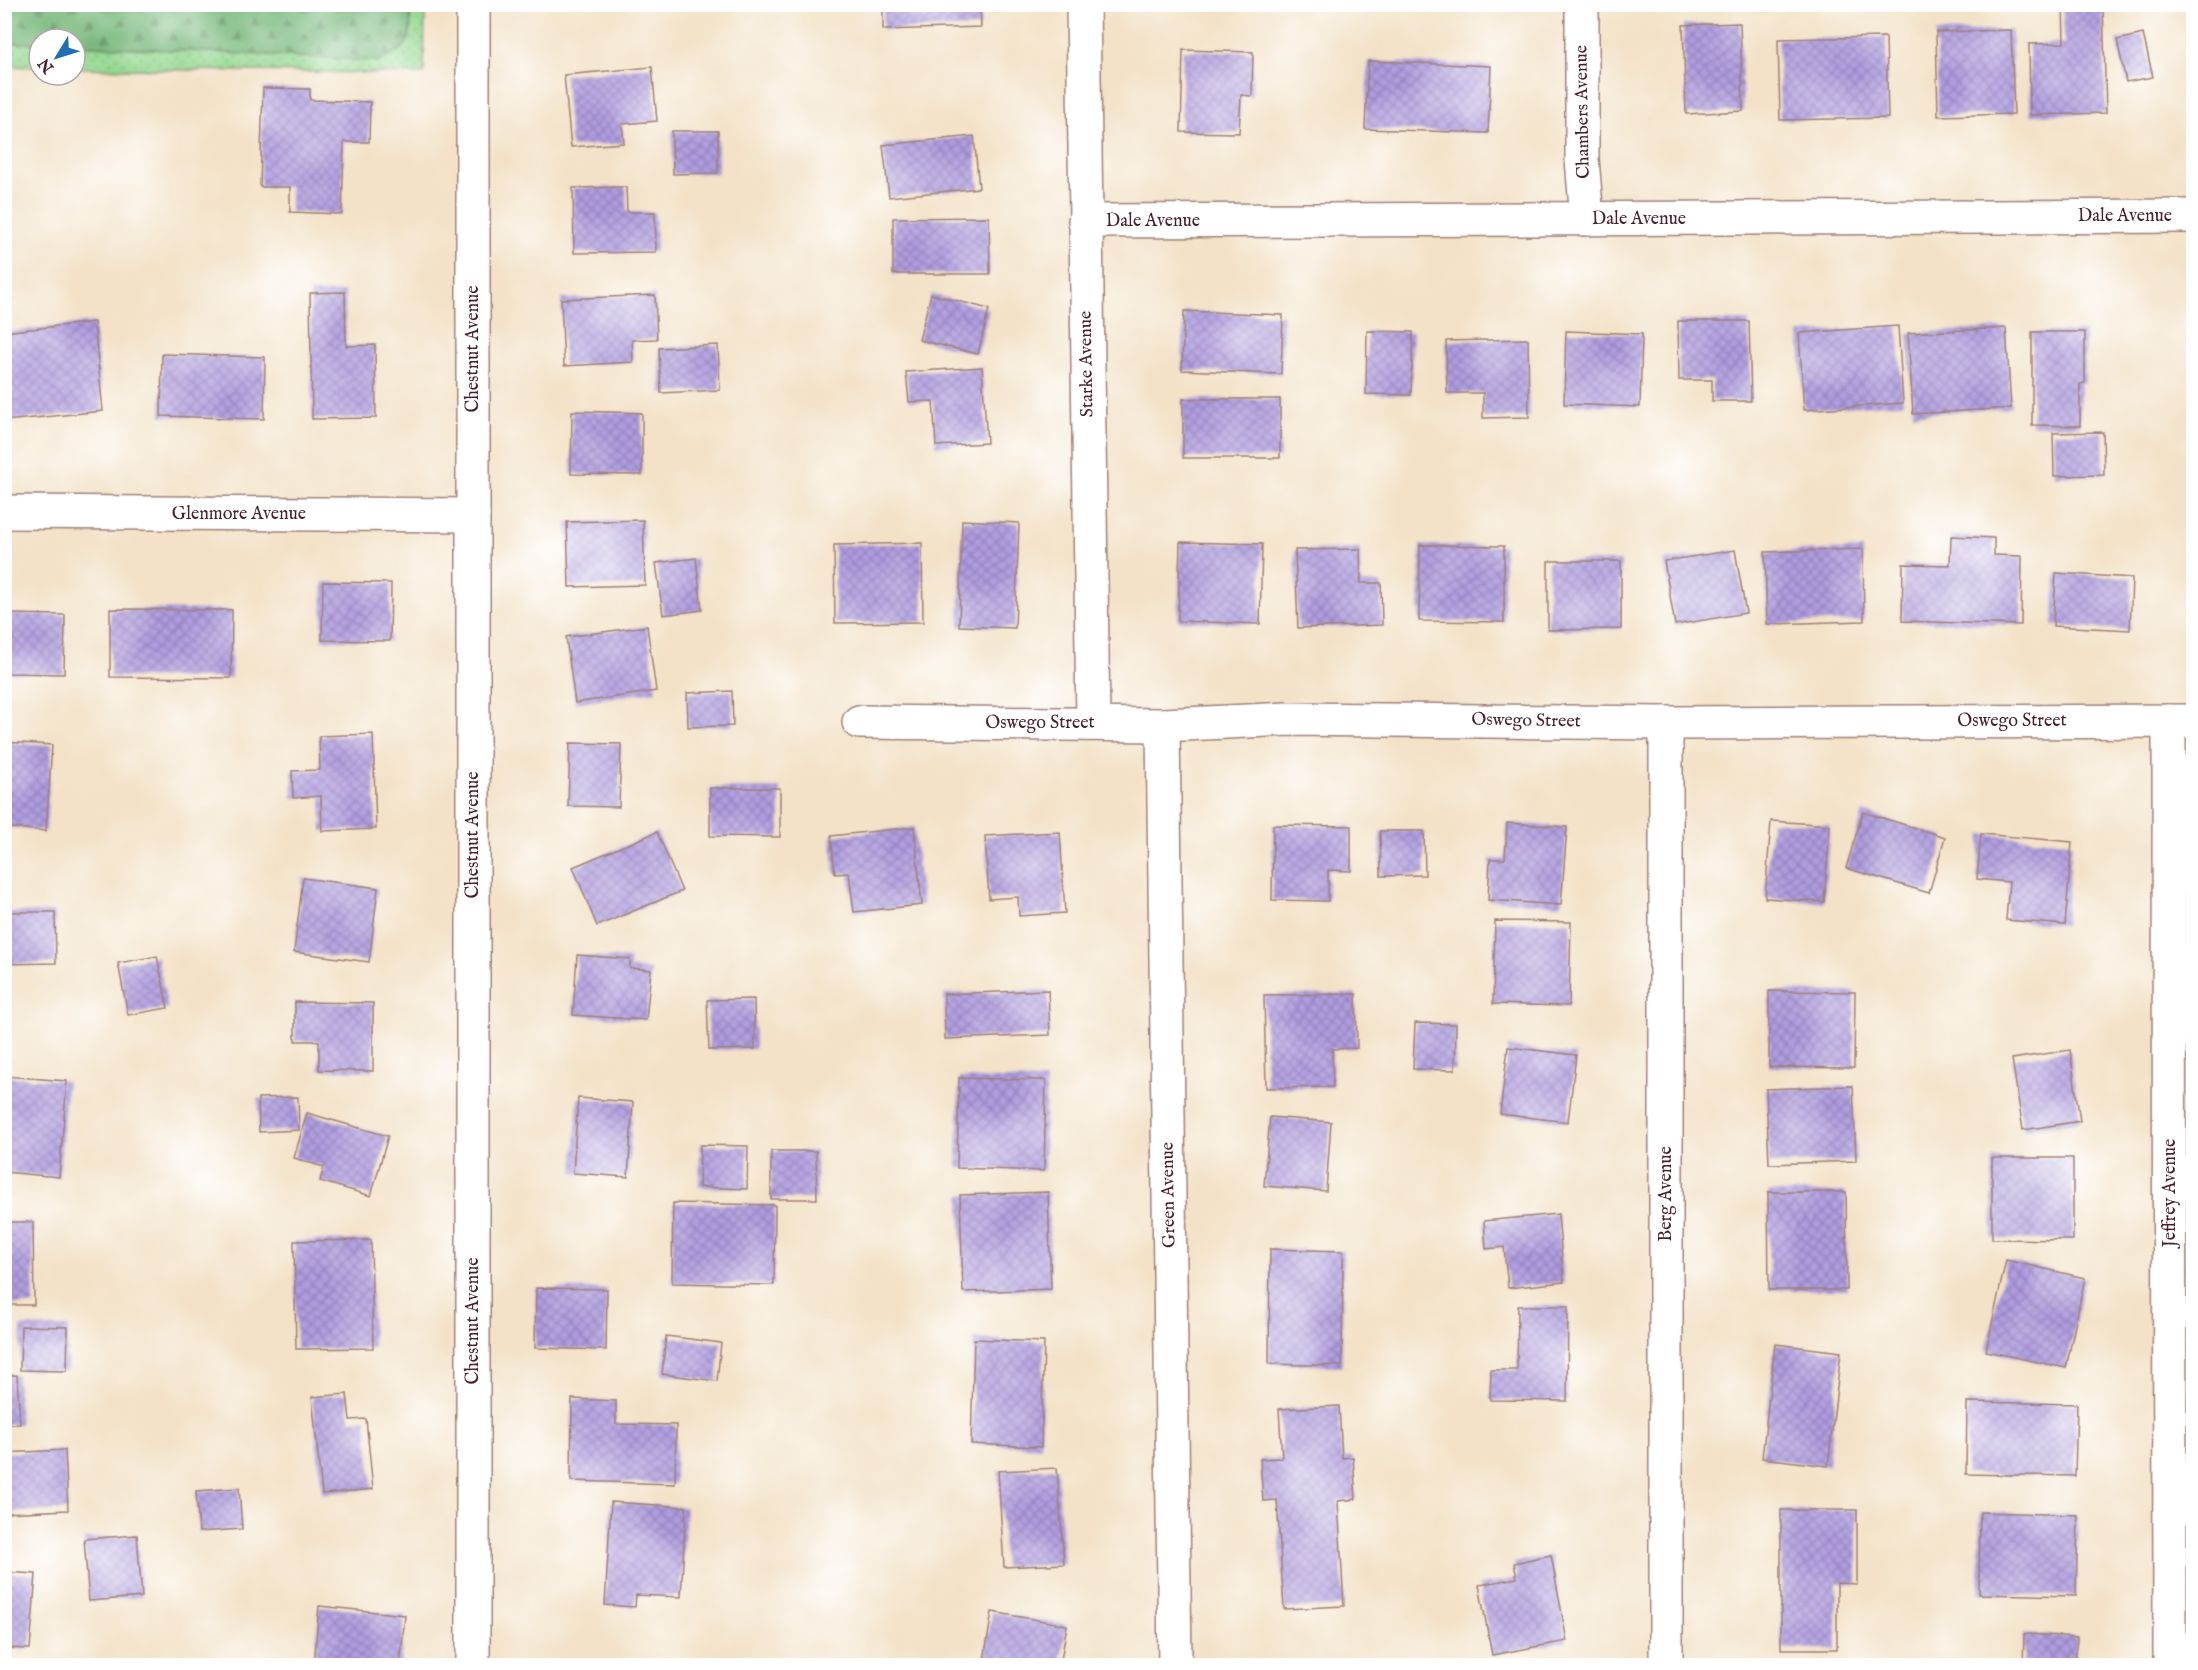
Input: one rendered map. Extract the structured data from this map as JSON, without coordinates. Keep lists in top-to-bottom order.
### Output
{
  "streets": {
    "street": [
      "Chambers Avenue",
      "Dale Avenue",
      "Chestnut Avenue",
      "Starke Avenue",
      "Glenmore Avenue",
      "Oswego Street",
      "Jeffrey Avenue",
      "Berg Avenue",
      "Green Avenue"
    ]
  },
  "crossings": [
    ["Chambers Avenue", "Dale Avenue"],
    ["Dale Avenue", "Starke Avenue"],
    ["Chestnut Avenue", "Glenmore Avenue"],
    ["Starke Avenue", "Oswego Street"],
    ["Oswego Street", "Jeffrey Avenue"],
    ["Oswego Street", "Berg Avenue"],
    ["Oswego Street", "Green Avenue"]
  ],
  "north": "bottom left"
}
